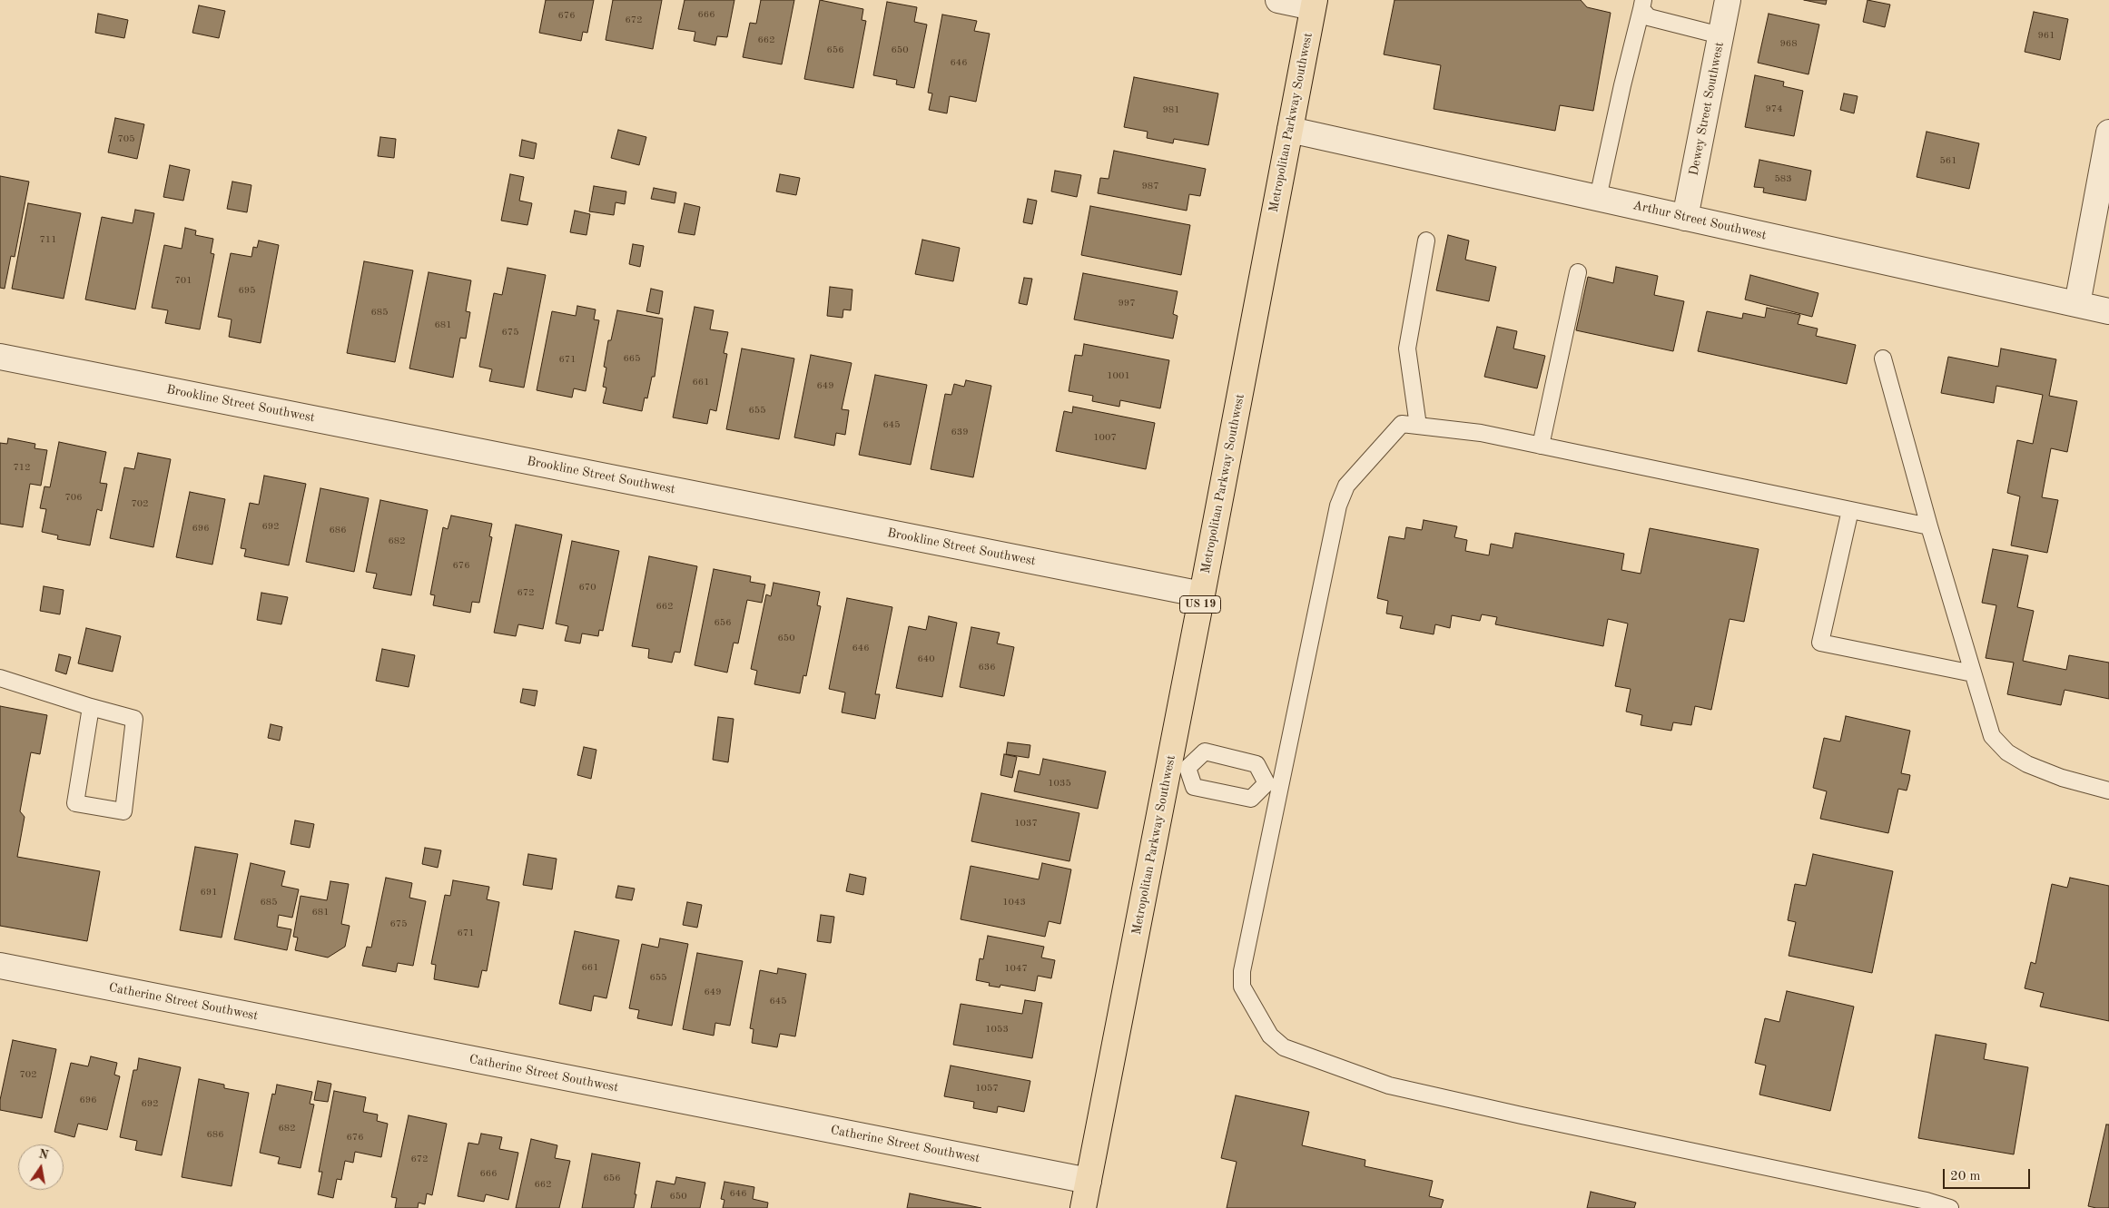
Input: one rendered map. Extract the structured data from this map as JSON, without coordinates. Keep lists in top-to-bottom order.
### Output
{
  "streets": {
    "main road": ["Metropolitan Parkway Southwest", "US 19"],
    "street": [
      "Dewey Street Southwest",
      "Arthur Street Southwest",
      "Brookline Street Southwest",
      "Catherine Street Southwest"
    ]
  },
  "crossings": [
    ["Dewey Street Southwest", "Arthur Street Southwest"],
    ["Metropolitan Parkway Southwest", "Arthur Street Southwest"],
    ["Metropolitan Parkway Southwest", "Brookline Street Southwest"],
    ["Metropolitan Parkway Southwest", "Catherine Street Southwest"]
  ],
  "house_numbers": [
    "666",
    "676",
    "672",
    "961",
    "662",
    "968",
    "656",
    "650",
    "646",
    "974",
    "981",
    "705",
    "561",
    "583",
    "987",
    "711",
    "701",
    "695",
    "997",
    "685",
    "681",
    "675",
    "665",
    "671",
    "1001",
    "661",
    "649",
    "655",
    "645",
    "639",
    "1007",
    "712",
    "706",
    "702",
    "692",
    "696",
    "686",
    "682",
    "676",
    "670",
    "672",
    "662",
    "656",
    "650",
    "646",
    "640",
    "636",
    "1035",
    "1037",
    "691",
    "685",
    "1043",
    "681",
    "675",
    "671",
    "661",
    "1047",
    "655",
    "649",
    "645",
    "1053",
    "702",
    "1057",
    "696",
    "692",
    "682",
    "686",
    "676",
    "672",
    "666",
    "656",
    "662",
    "646",
    "650"
  ],
  "scale_bar": "20 m",
  "north": "top"
}
